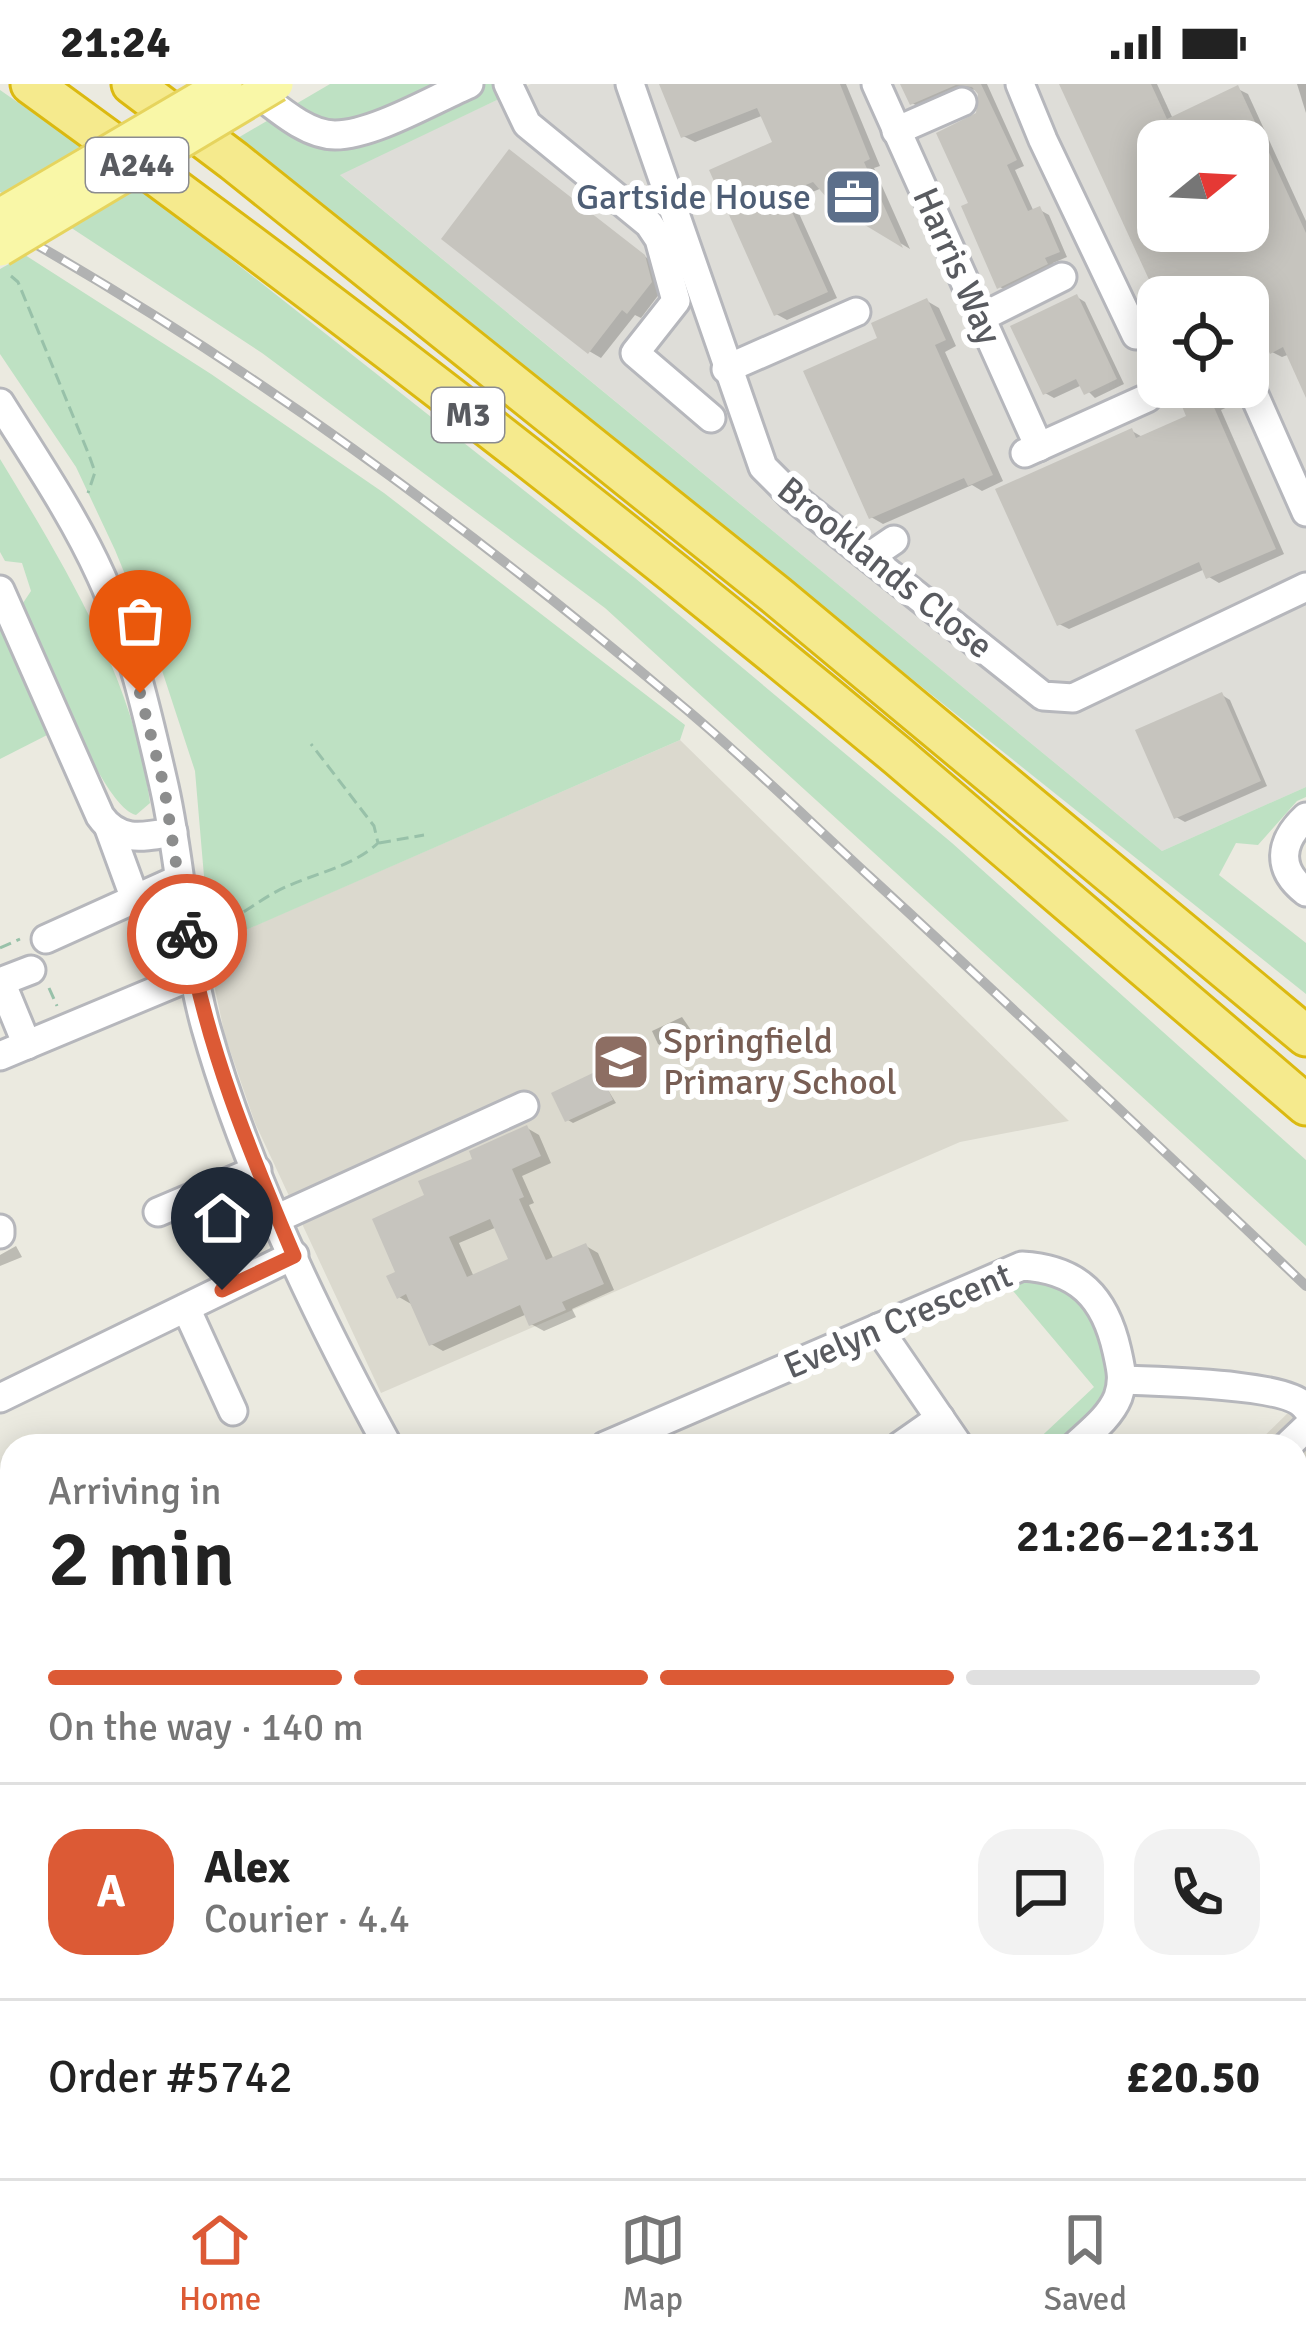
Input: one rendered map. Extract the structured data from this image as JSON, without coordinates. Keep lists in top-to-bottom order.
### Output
{
  "streets": {
    "highway": ["M3"],
    "main road": ["A244"],
    "street": ["Harris Way", "Brooklands Close", "Evelyn Crescent"]
  },
  "places": {
    "office": ["Gartside House"],
    "school or university": ["Springfield Primary School"]
  },
  "north": "right",
  "page": {
    "status": "21:24",
    "heading": ["2 min", "Arriving in", "21:26–21:31"],
    "panel": [
      "Alex",
      "Courier · 4.4",
      "Order #5742",
      "£20.50"
    ],
    "bar": "On the way · 140 m",
    "round": "A",
    "tabs": ["Home", "Map", "Saved"]
  }
}
